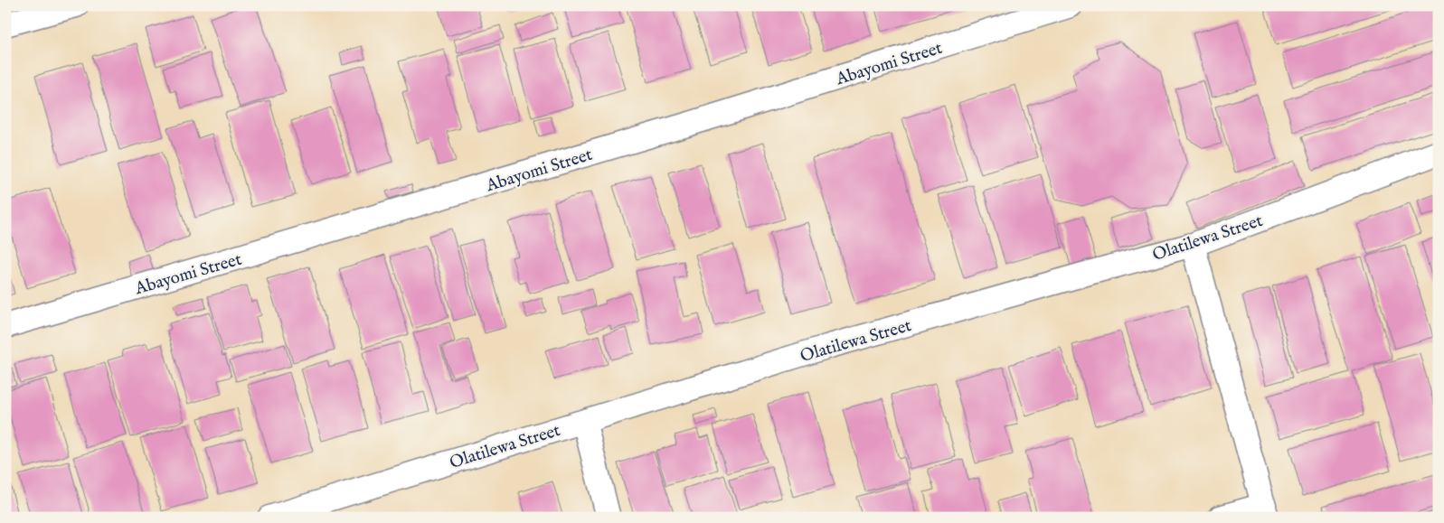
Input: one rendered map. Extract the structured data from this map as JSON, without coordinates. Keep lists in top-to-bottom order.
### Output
{
  "streets": {
    "street": ["Abayomi Street", "Olatilewa Street"]
  }
}
